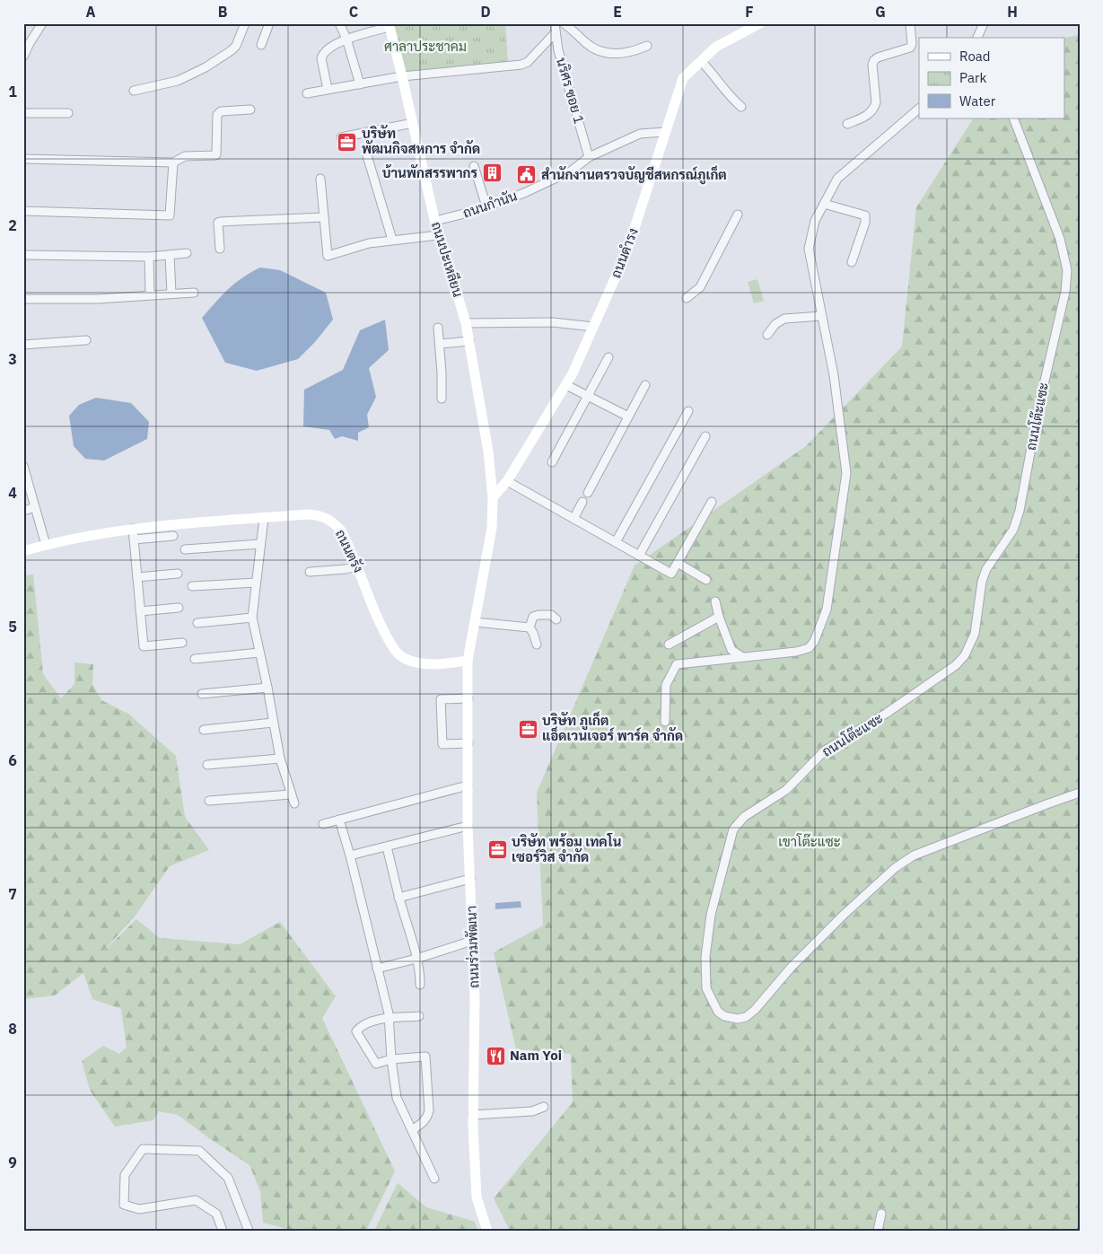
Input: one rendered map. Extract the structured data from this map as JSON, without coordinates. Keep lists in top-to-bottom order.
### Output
{
  "streets": {
    "street": [
      "นริศร ซอย 1",
      "ถนนกำนัน",
      "ถนนดำรง",
      "ถนนปะเหลียน",
      "ถนนโต๊ะแซะ",
      "ถนนตรัง",
      "ถนนร่วมพัฒนา"
    ]
  },
  "crossings": [
    ["นริศร ซอย 1", "ถนนกำนัน"],
    ["ถนนกำนัน", "ถนนดำรง"],
    ["ถนนกำนัน", "ถนนปะเหลียน"],
    ["ถนนดำรง", "ถนนปะเหลียน"],
    ["ถนนตรัง", "ถนนร่วมพัฒนา"]
  ],
  "parks": ["ศาลาประชาคม", "เขาโต๊ะแซะ"],
  "places": {
    "office": ["บริษัท พัฒนกิจสหการ จำกัด", "บริษัท ภูเก็ต แอ็ดเวนเจอร์ พาร์ค จำกัด", "บริษัท พร้อม เทคโน เซอร์วิส จำกัด"],
    "building": ["บ้านพักสรรพากร"],
    "public building": ["สำนักงานตรวจบัญชีสหกรณ์ภูเก็ต"],
    "restaurant": ["Nam Yoi"]
  },
  "legend": ["Road", "Park", "Water"],
  "grid": {
    "columns": [
      "A",
      "B",
      "C",
      "D",
      "E",
      "F",
      "G",
      "H"
    ],
    "rows": [
      "1",
      "2",
      "3",
      "4",
      "5",
      "6",
      "7",
      "8",
      "9"
    ]
  }
}
